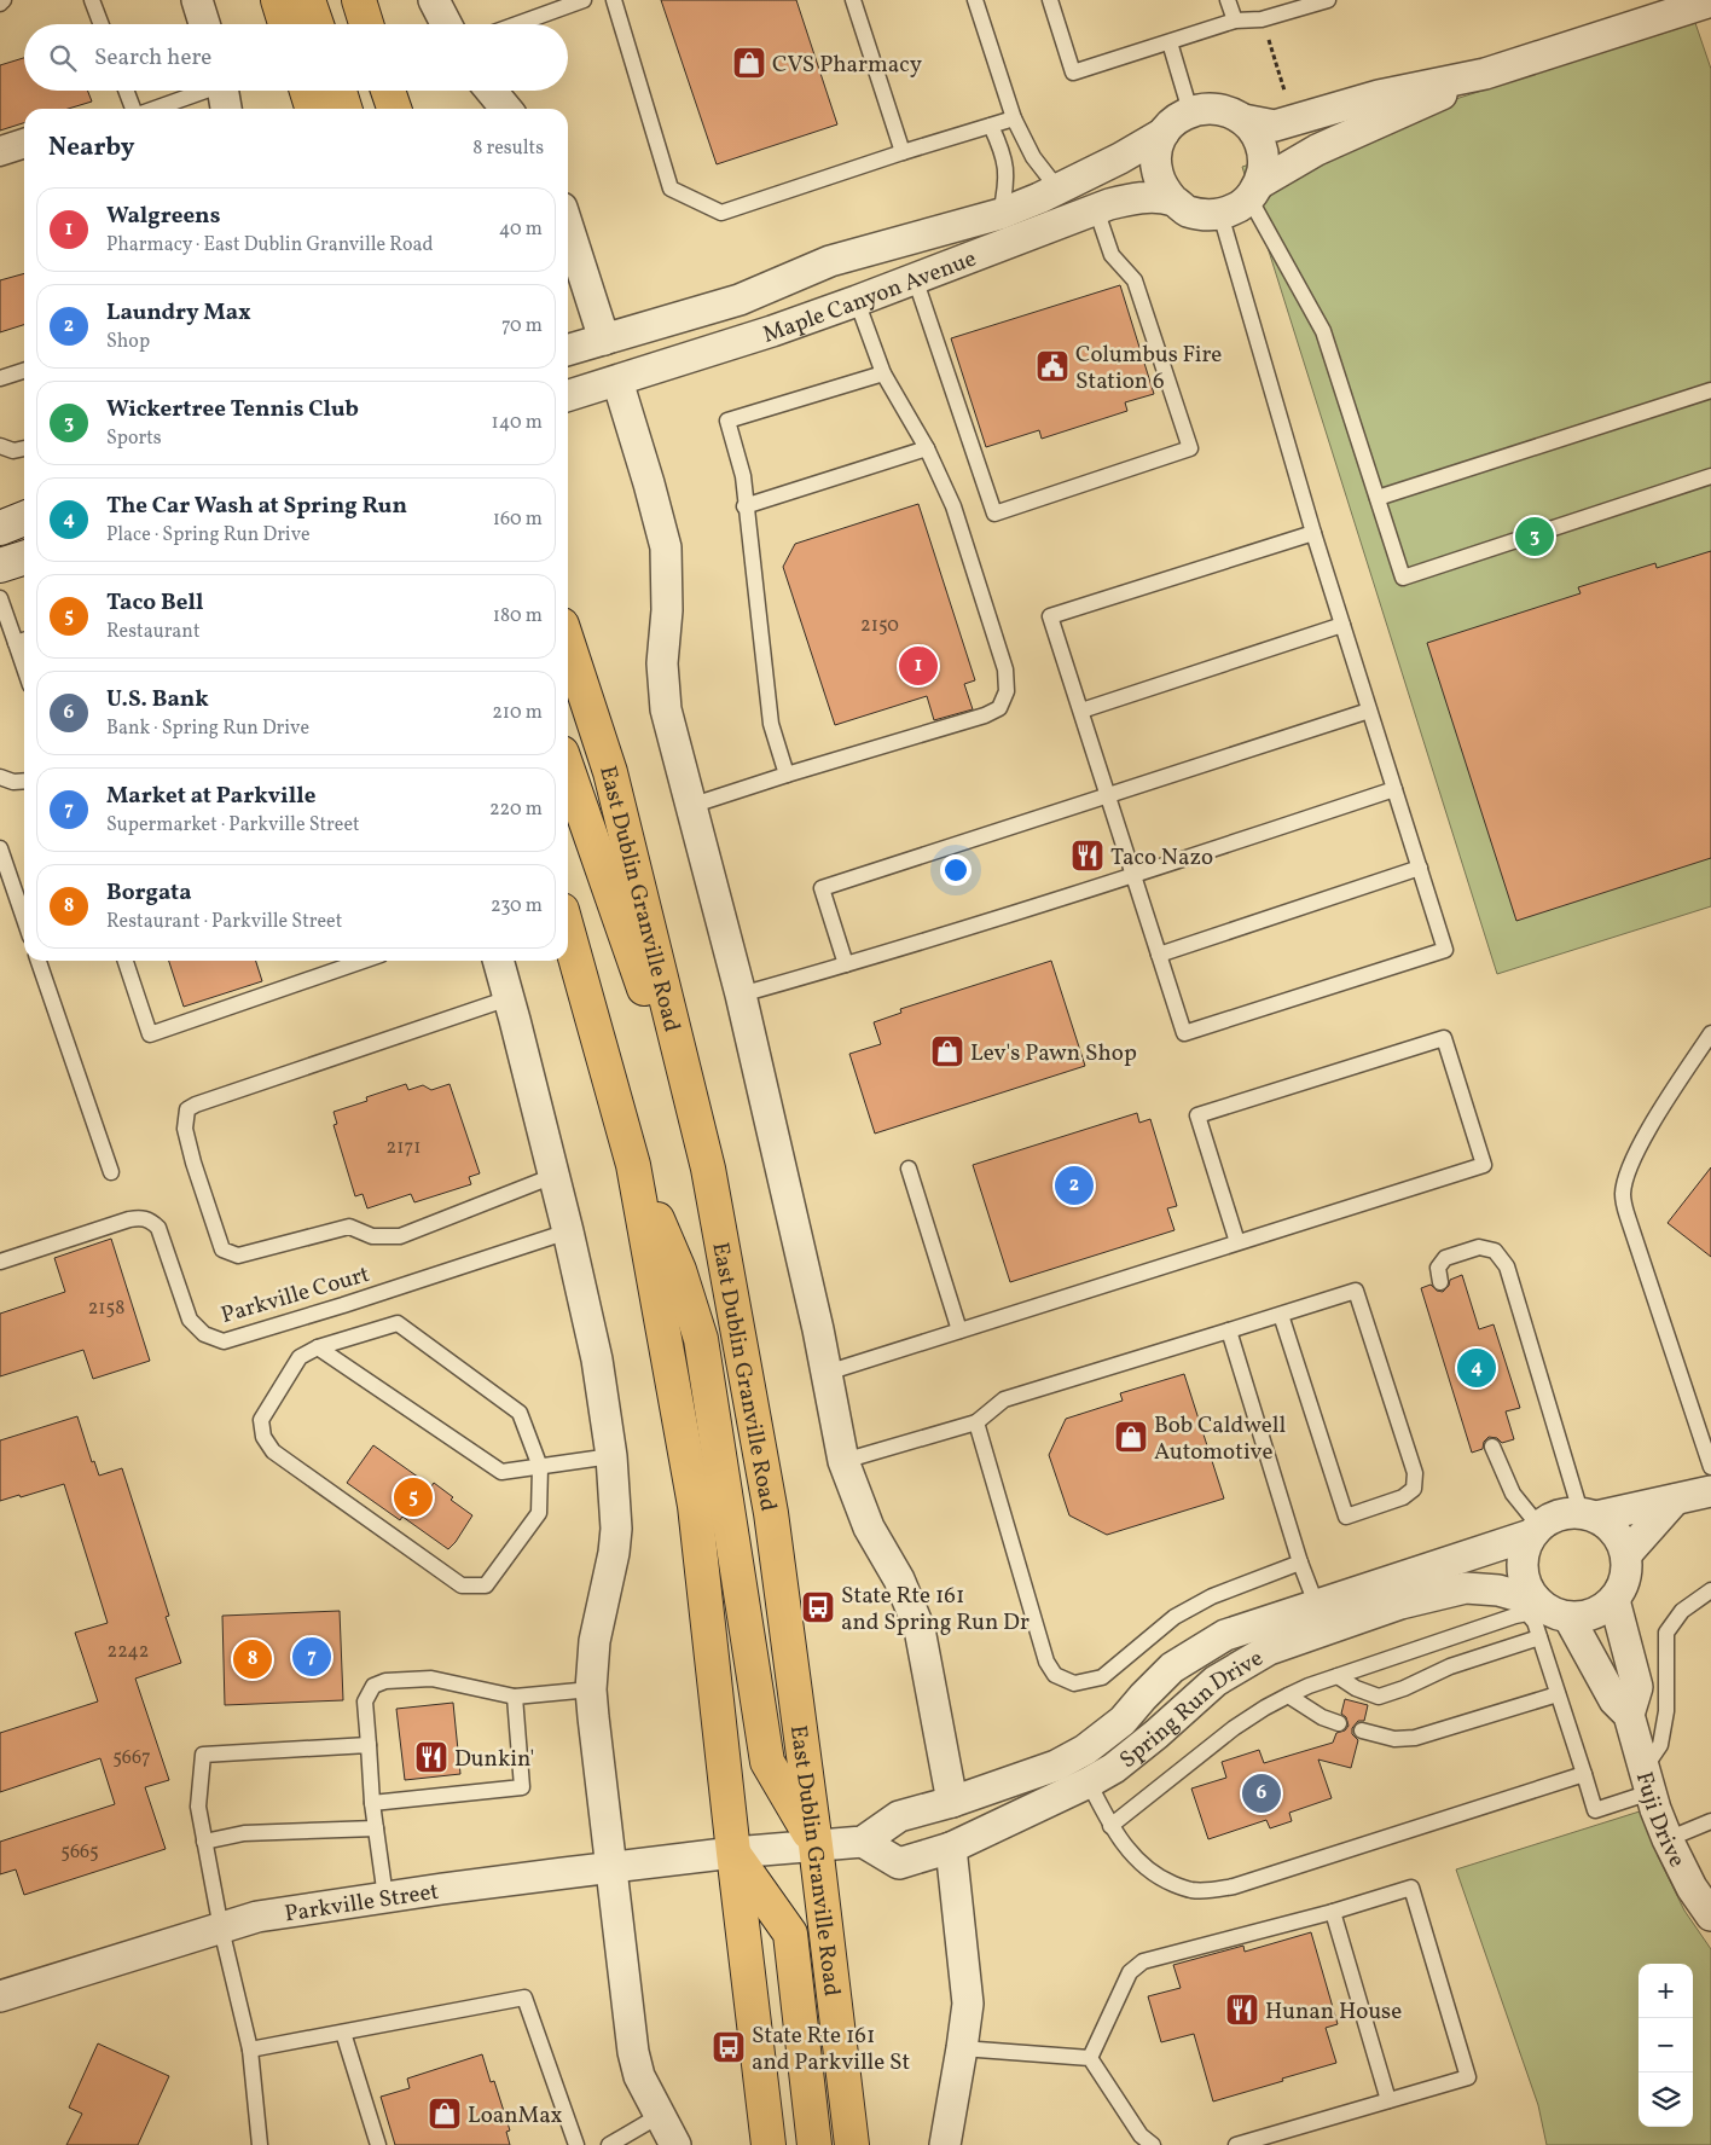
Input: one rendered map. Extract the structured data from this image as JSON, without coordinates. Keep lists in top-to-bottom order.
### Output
{
  "streets": {
    "main road": ["East Dublin Granville Road"],
    "street": [
      "Maple Canyon Avenue",
      "Spring Run Drive",
      "Fuji Drive",
      "Parkville Street"
    ],
    "lane": ["Parkville Court"]
  },
  "crossings": [
    ["Spring Run Drive", "Fuji Drive"]
  ],
  "places": {
    "shop": [
      "CVS Pharmacy",
      "Lev's Pawn Shop",
      "Bob Caldwell Automotive",
      "LoanMax"
    ],
    "public building": ["Columbus Fire Station 6"],
    "restaurant": ["Taco Nazo", "Dunkin'", "Hunan House"],
    "bus stop": ["State Rte 161 and Spring Run Dr", "State Rte 161 and Parkville St"]
  },
  "house_numbers": [
    "2150",
    "2171",
    "2158",
    "2242",
    "5667",
    "5665"
  ],
  "page": {
    "search": "Search here",
    "heading": ["Nearby", "8 results"],
    "list": [
      {
        "mark": "1",
        "name": "Walgreens",
        "note": "Pharmacy · East Dublin Granville Road",
        "value": "40 m"
      },
      {
        "mark": "2",
        "name": "Laundry Max",
        "note": "Shop",
        "value": "70 m"
      },
      {
        "mark": "3",
        "name": "Wickertree Tennis Club",
        "note": "Sports",
        "value": "140 m"
      },
      {
        "mark": "4",
        "name": "The Car Wash at Spring Run",
        "note": "Place · Spring Run Drive",
        "value": "160 m"
      },
      {
        "mark": "5",
        "name": "Taco Bell",
        "note": "Restaurant",
        "value": "180 m"
      },
      {
        "mark": "6",
        "name": "U.S. Bank",
        "note": "Bank · Spring Run Drive",
        "value": "210 m"
      },
      {
        "mark": "7",
        "name": "Market at Parkville",
        "note": "Supermarket · Parkville Street",
        "value": "220 m"
      },
      {
        "mark": "8",
        "name": "Borgata",
        "note": "Restaurant · Parkville Street",
        "value": "230 m"
      }
    ],
    "pins": [
      "3",
      "1",
      "2",
      "4",
      "5",
      "7",
      "8",
      "6"
    ],
    "map_buttons": ["+", "−"]
  }
}
